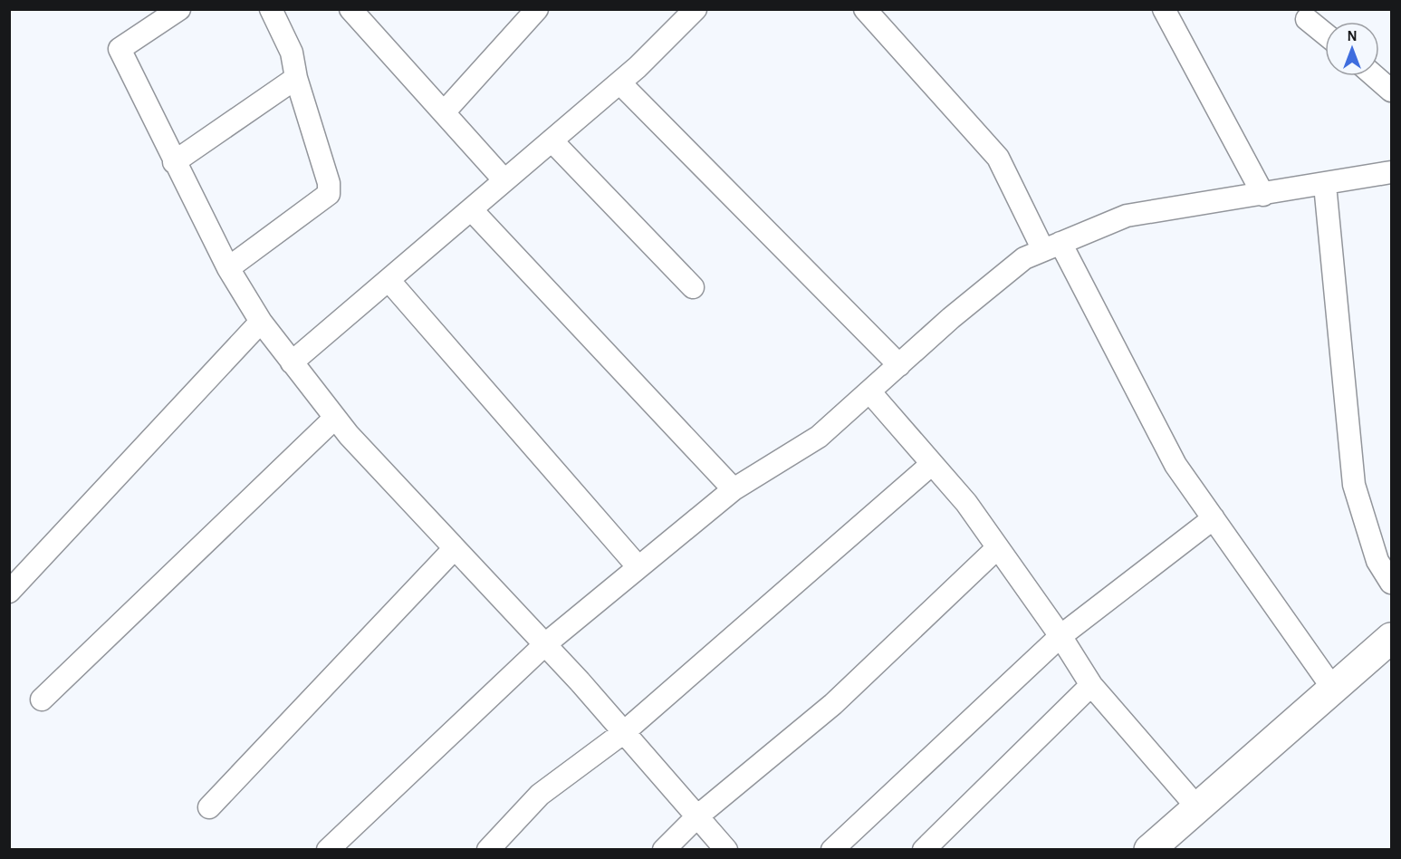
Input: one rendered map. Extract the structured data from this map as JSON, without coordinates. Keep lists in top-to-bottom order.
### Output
{
  "north": "top"
}
